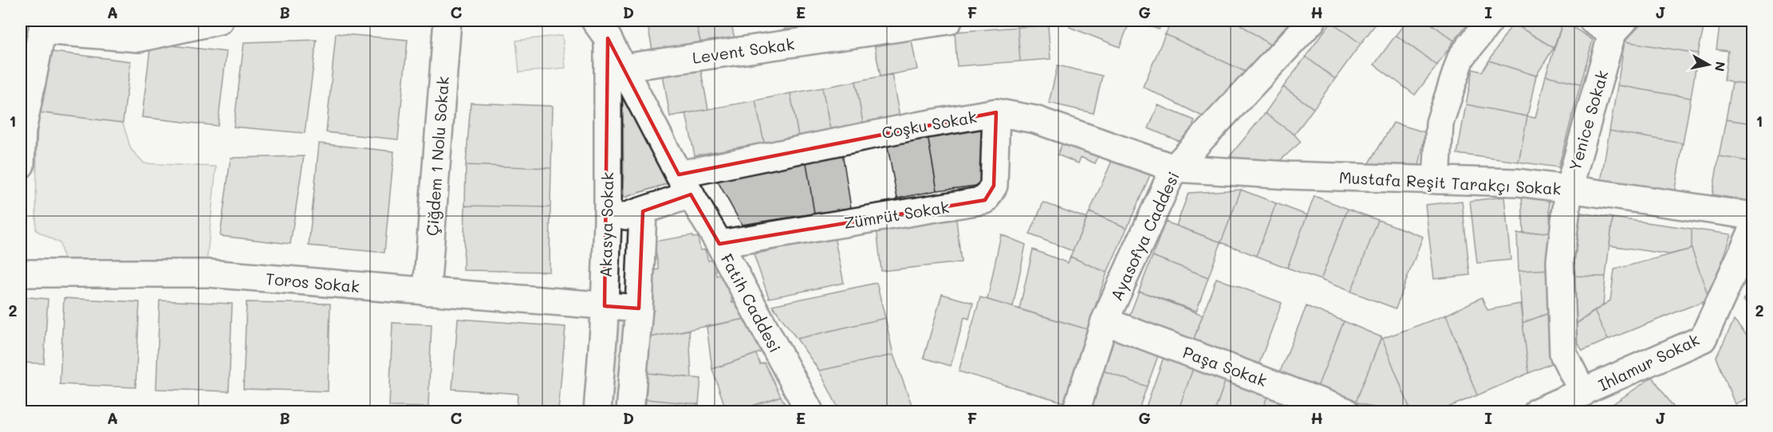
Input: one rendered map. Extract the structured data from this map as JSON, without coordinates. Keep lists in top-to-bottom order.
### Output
{
  "streets": {
    "street": [
      "Levent Sokak",
      "Yenice Sokak",
      "Coşku Sokak",
      "Çiğdem 1 Nolu Sokak",
      "Mustafa Reşit Tarakçı Sokak",
      "Zümrüt Sokak",
      "Akasya Sokak",
      "Ayasofya Caddesi",
      "Toros Sokak",
      "Fatih Caddesi",
      "Ihlamur Sokak",
      "Paşa Sokak"
    ]
  },
  "crossings": [
    ["Levent Sokak", "Fatih Caddesi"],
    ["Yenice Sokak", "Mustafa Reşit Tarakçı Sokak"],
    ["Yenice Sokak", "Ihlamur Sokak"],
    ["Coşku Sokak", "Mustafa Reşit Tarakçı Sokak"],
    ["Coşku Sokak", "Zümrüt Sokak"],
    ["Coşku Sokak", "Ayasofya Caddesi"],
    ["Coşku Sokak", "Fatih Caddesi"],
    ["Çiğdem 1 Nolu Sokak", "Toros Sokak"],
    ["Mustafa Reşit Tarakçı Sokak", "Ayasofya Caddesi"],
    ["Zümrüt Sokak", "Fatih Caddesi"],
    ["Akasya Sokak", "Toros Sokak"],
    ["Akasya Sokak", "Fatih Caddesi"],
    ["Ayasofya Caddesi", "Paşa Sokak"]
  ],
  "north": "right",
  "grid": {
    "columns": [
      "A",
      "B",
      "C",
      "D",
      "E",
      "F",
      "G",
      "H",
      "I",
      "J"
    ],
    "rows": ["1", "2"]
  }
}
